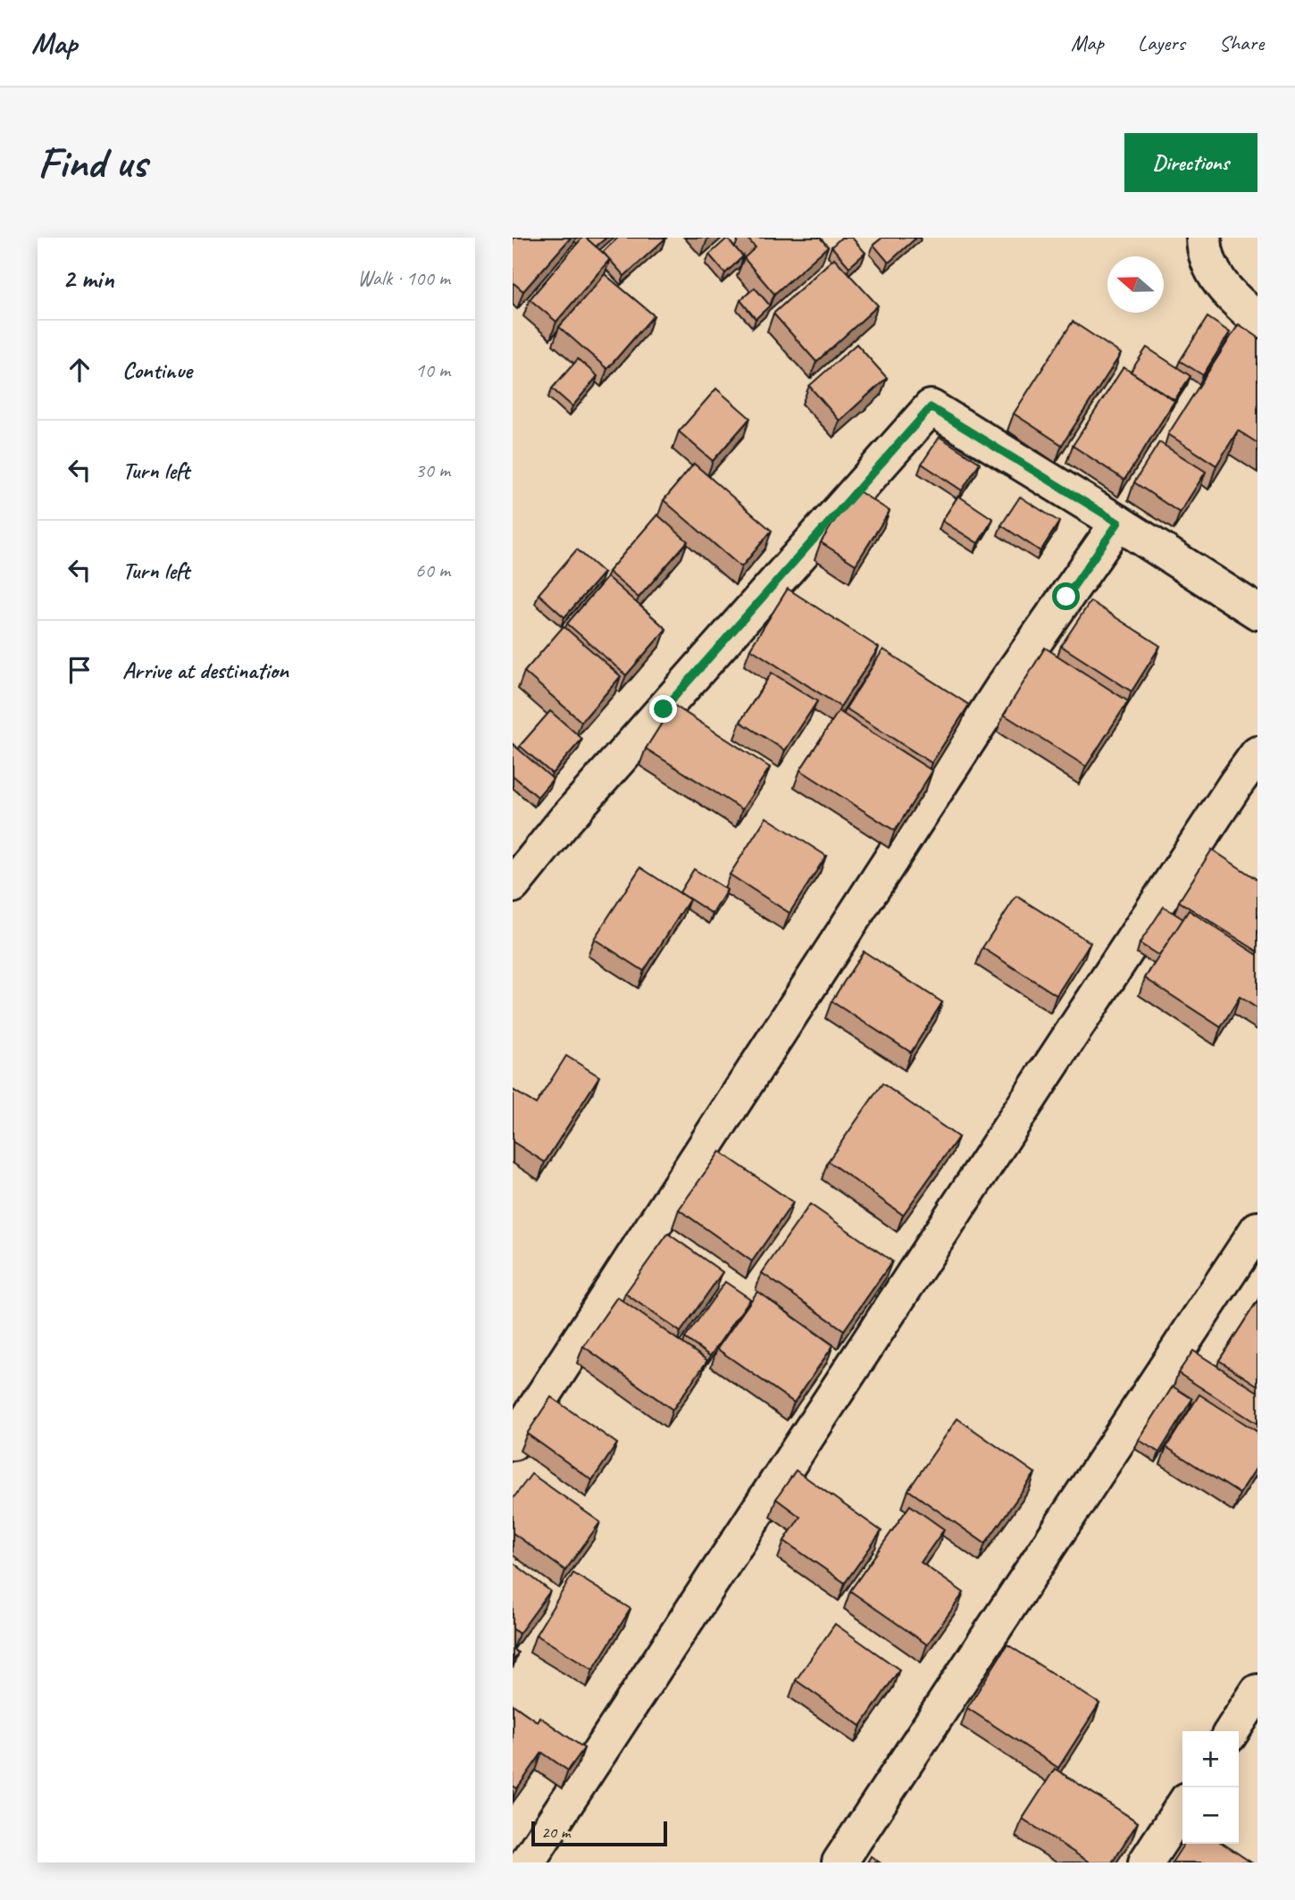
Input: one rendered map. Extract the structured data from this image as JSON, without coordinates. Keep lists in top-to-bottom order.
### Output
{
  "scale_bar": "20 m",
  "north": "left",
  "page": {
    "header": "Map",
    "nav": ["Map", "Layers", "Share"],
    "buttons": "Directions",
    "title": "Find us",
    "heading": ["2 min", "Walk · 100 m"],
    "list": [
      ["Continue", "10 m"],
      ["Turn left", "30 m"],
      ["Turn left", "60 m"],
      "Arrive at destination"
    ],
    "map_buttons": ["+", "−"],
    "scale": "20 m"
  }
}
